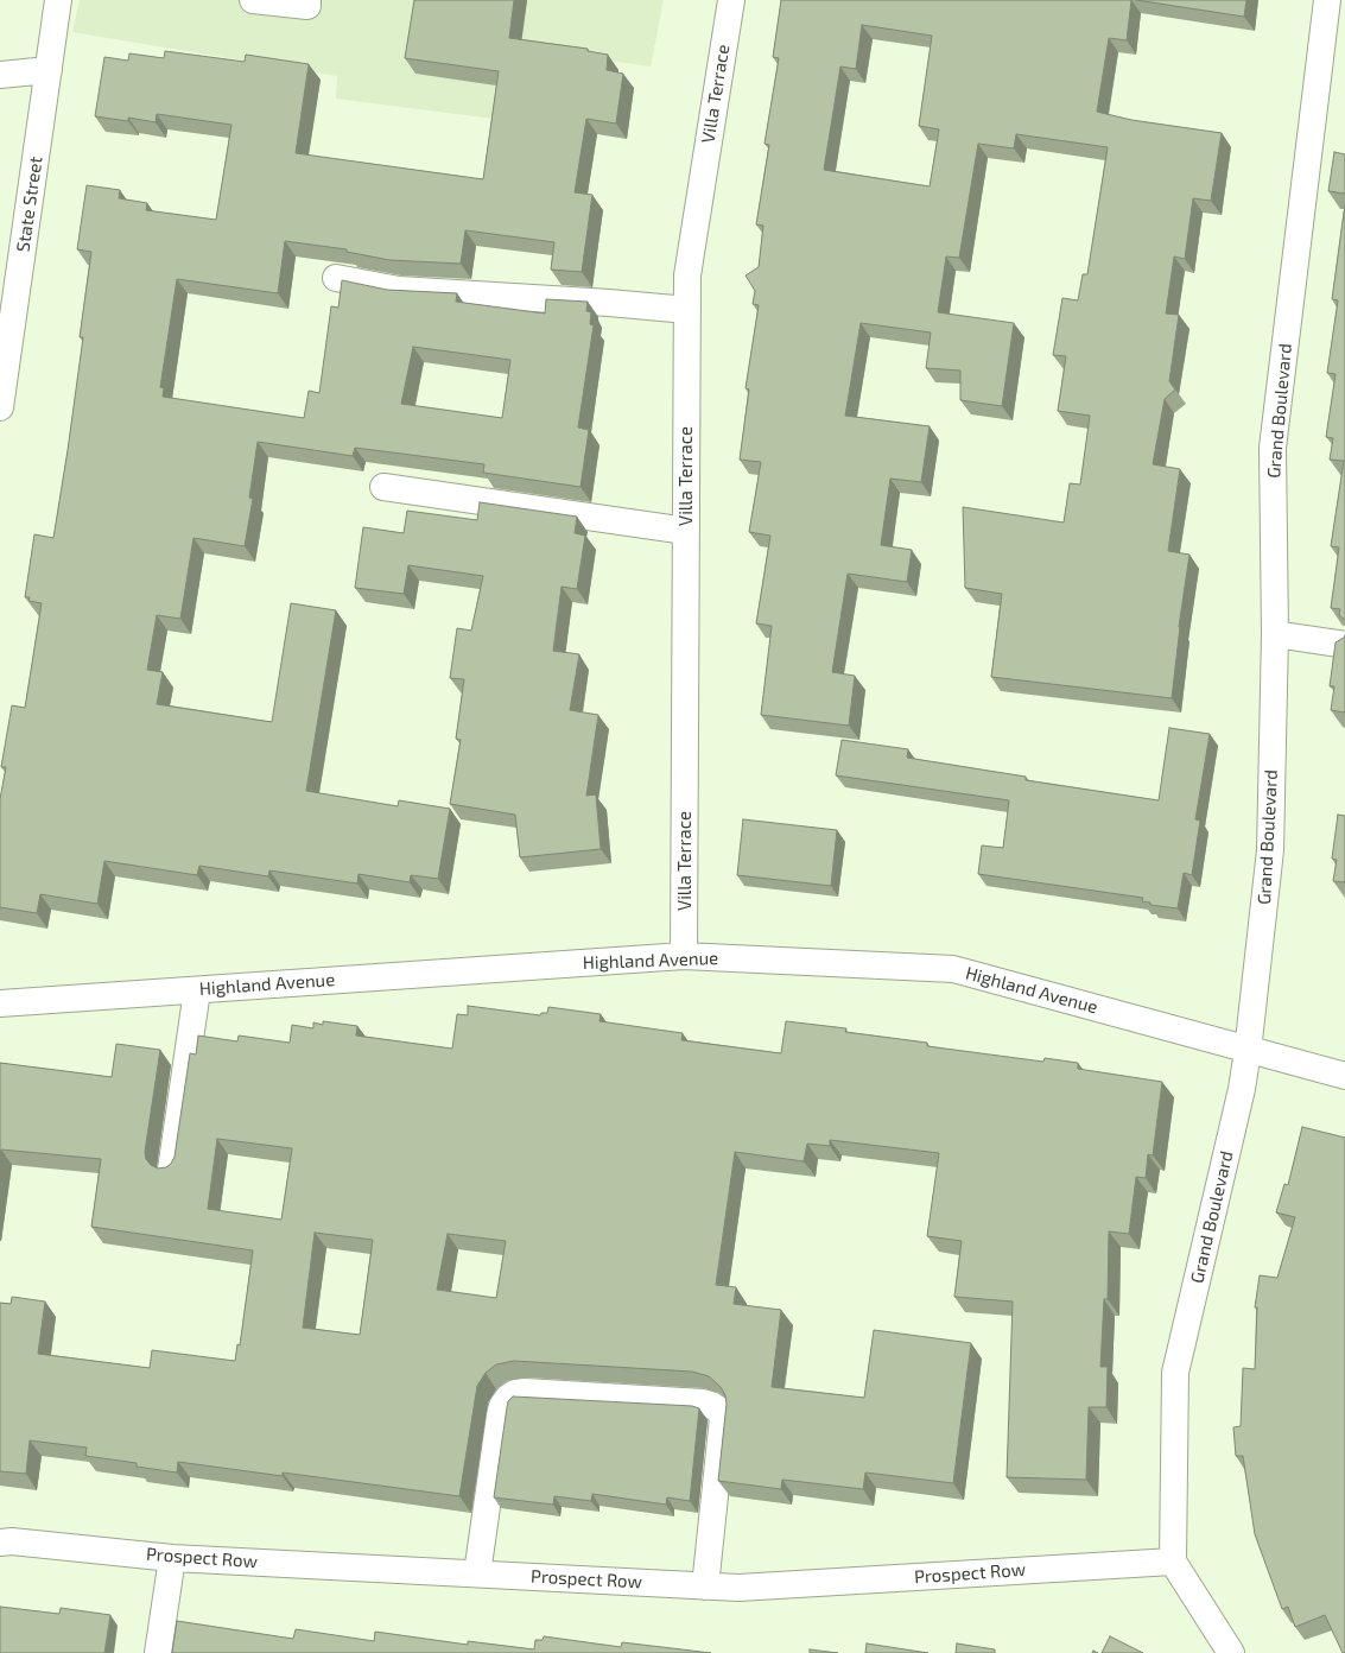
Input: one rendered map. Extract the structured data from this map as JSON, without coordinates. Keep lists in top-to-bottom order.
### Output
{
  "streets": {
    "street": [
      "Villa Terrace",
      "State Street",
      "Grand Boulevard",
      "Highland Avenue",
      "Prospect Row"
    ]
  },
  "crossings": [
    ["Villa Terrace", "Highland Avenue"],
    ["Grand Boulevard", "Highland Avenue"],
    ["Grand Boulevard", "Prospect Row"]
  ]
}
